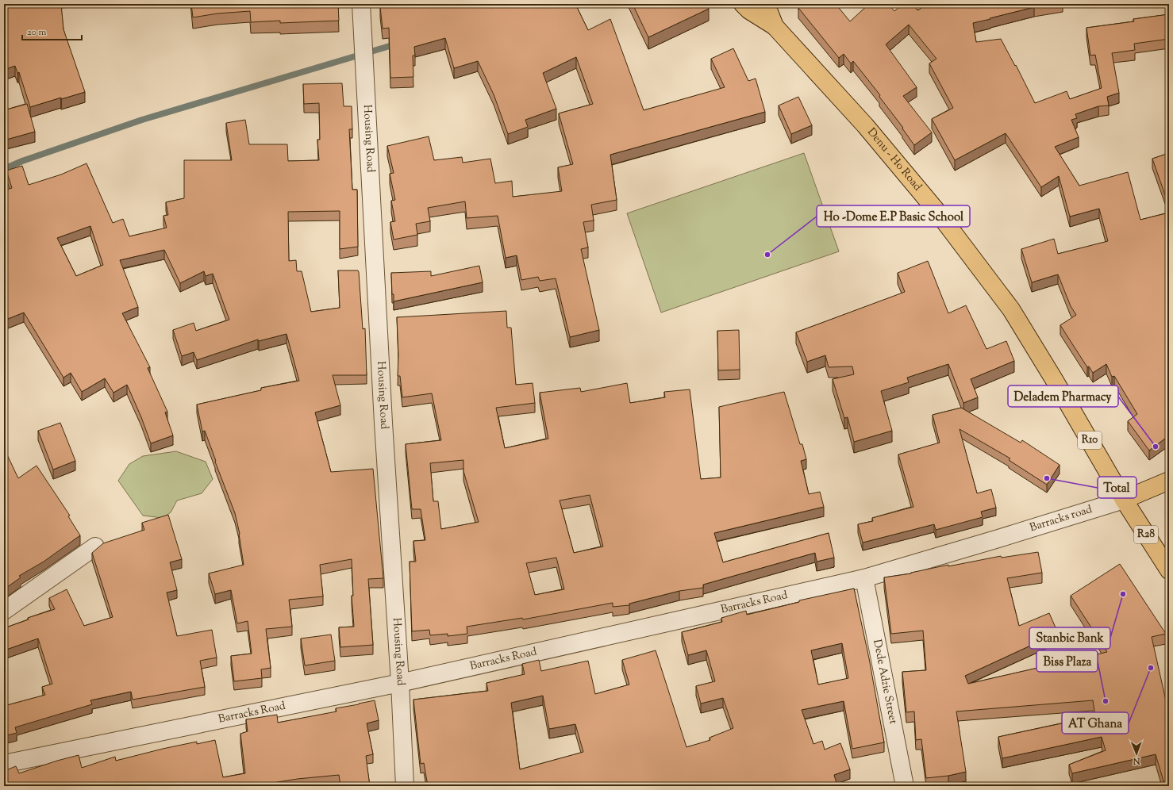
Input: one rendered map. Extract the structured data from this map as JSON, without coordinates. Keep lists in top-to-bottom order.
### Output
{
  "streets": {
    "main road": ["Denu - Ho Road", "R10", "R28"],
    "street": [
      "Housing Road",
      "Barracks road",
      "Barracks Road",
      "Dede Adzie Street"
    ]
  },
  "crossings": [
    ["Housing Road", "Barracks Road"],
    ["Denu - Ho Road", "Barracks road"],
    ["Denu - Ho Road", "R28"],
    ["Barracks road", "R28"],
    ["Barracks road", "Barracks Road"],
    ["Barracks Road", "Dede Adzie Street"]
  ],
  "places": [
    "Ho -Dome E.P Basic School",
    "Deladem Pharmacy",
    "Total",
    "Stanbic Bank",
    "AT Ghana",
    "Biss Plaza"
  ],
  "scale_bar": "20 m",
  "north": "bottom"
}
